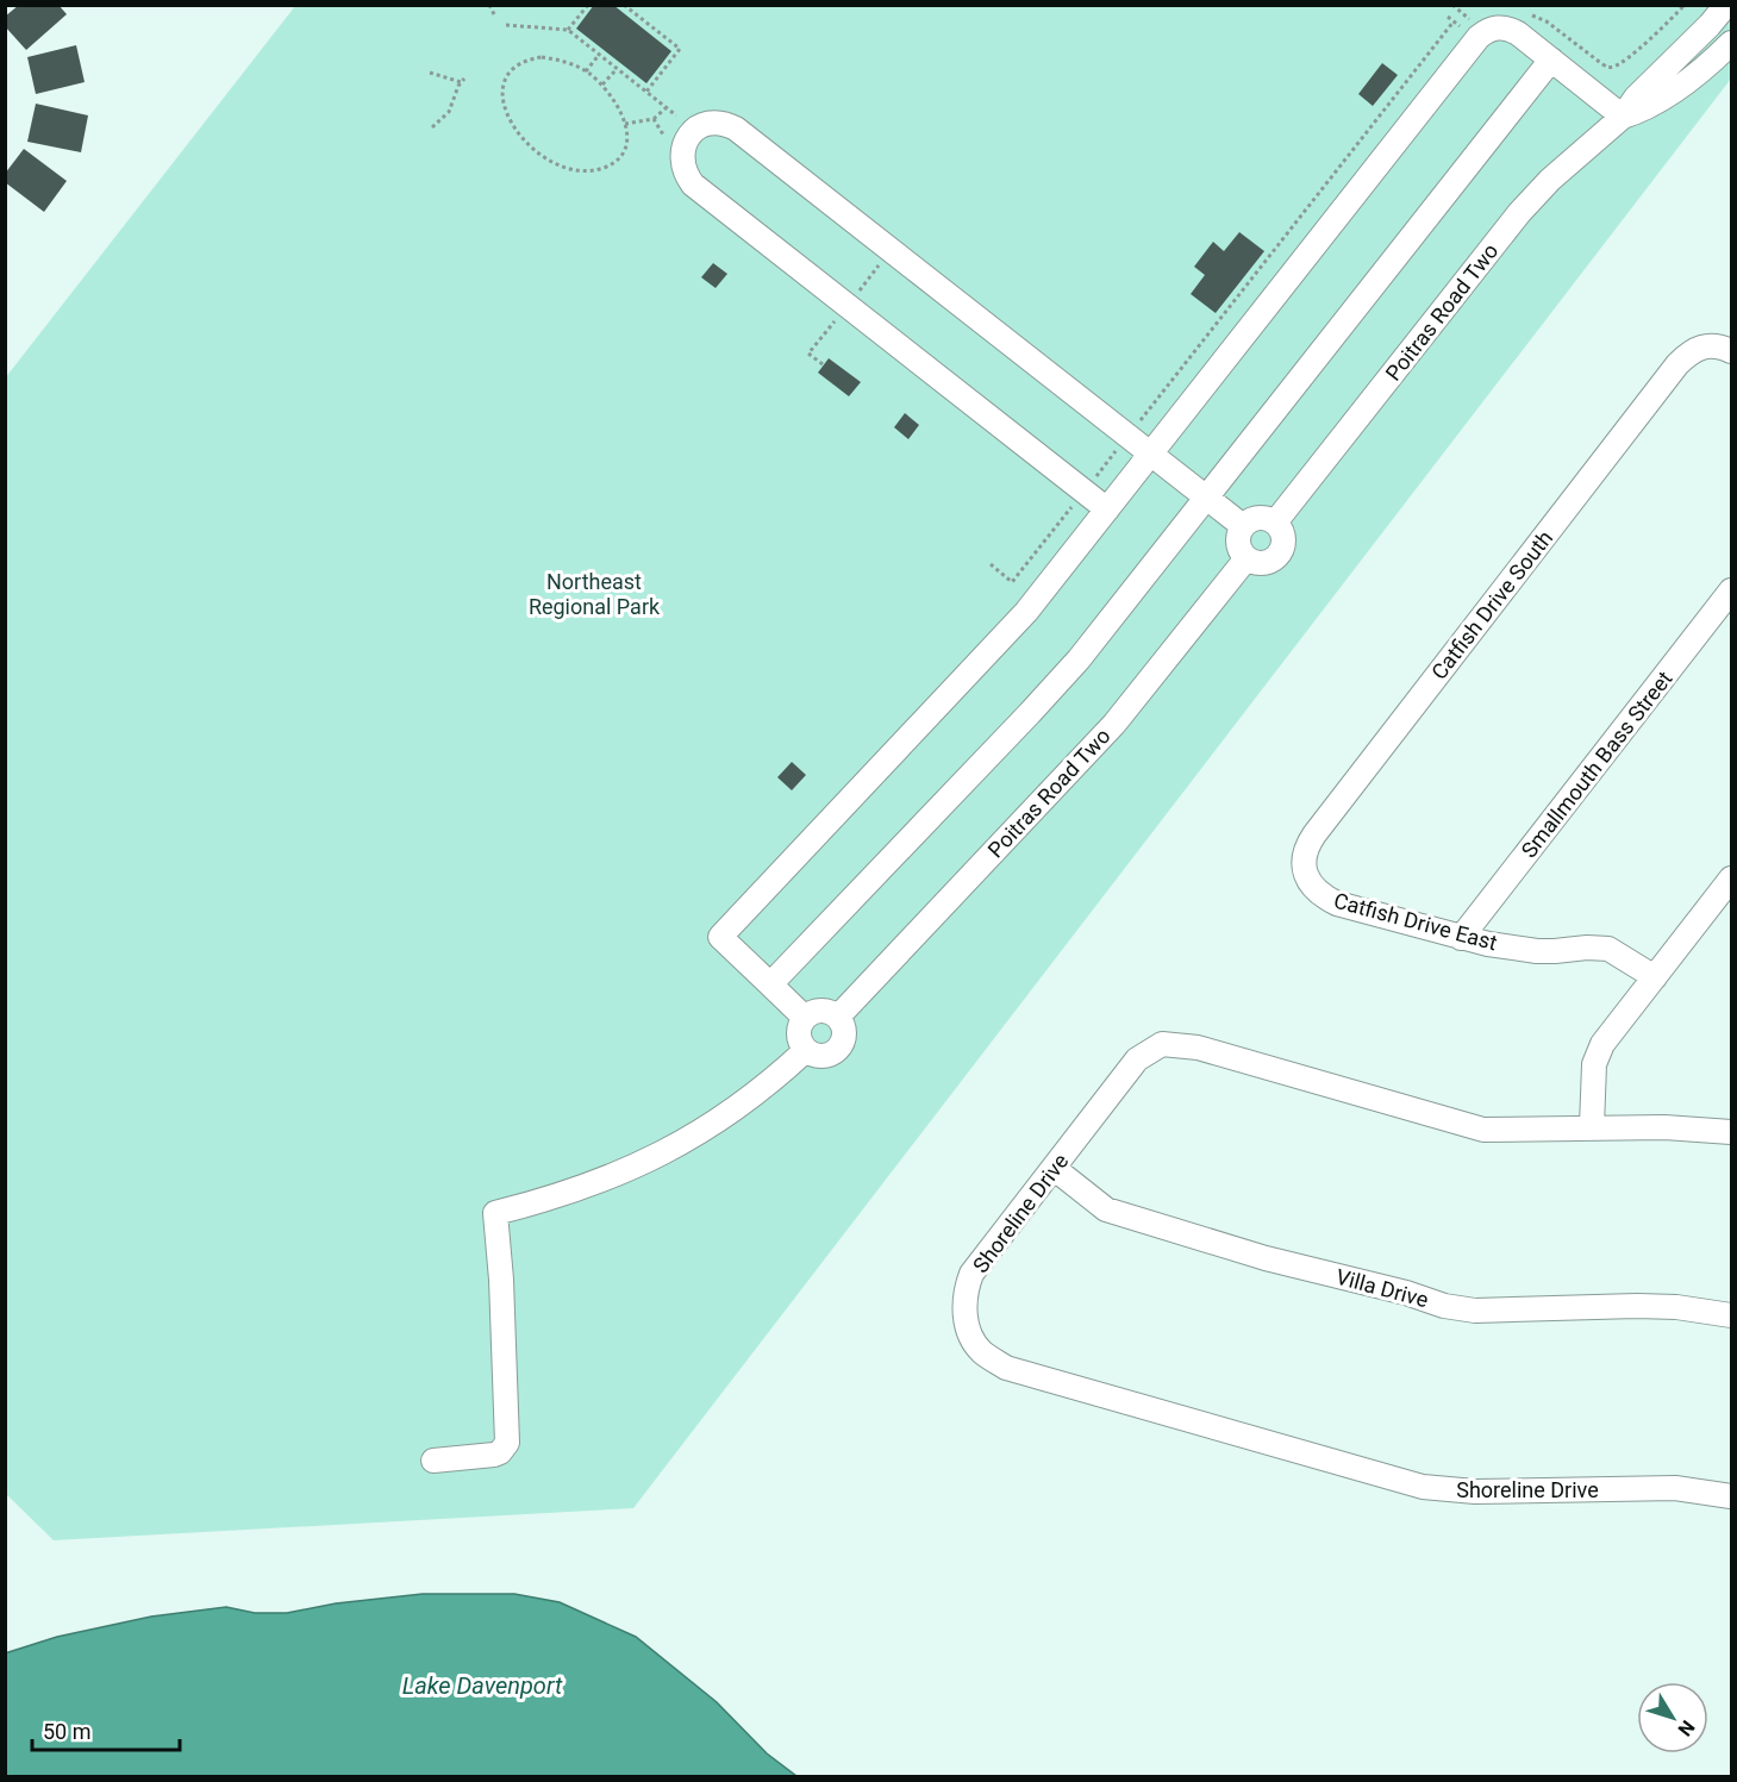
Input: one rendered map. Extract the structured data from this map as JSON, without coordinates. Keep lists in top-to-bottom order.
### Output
{
  "streets": {
    "street": [
      "Poitras Road Two",
      "Catfish Drive South",
      "Smallmouth Bass Street",
      "Catfish Drive East",
      "Shoreline Drive",
      "Villa Drive"
    ]
  },
  "crossings": [
    ["Catfish Drive South", "Catfish Drive East"],
    ["Smallmouth Bass Street", "Catfish Drive East"],
    ["Shoreline Drive", "Villa Drive"]
  ],
  "water": ["Lake Davenport"],
  "parks": ["Northeast Regional Park"],
  "scale_bar": "50 m",
  "north": "bottom right"
}
